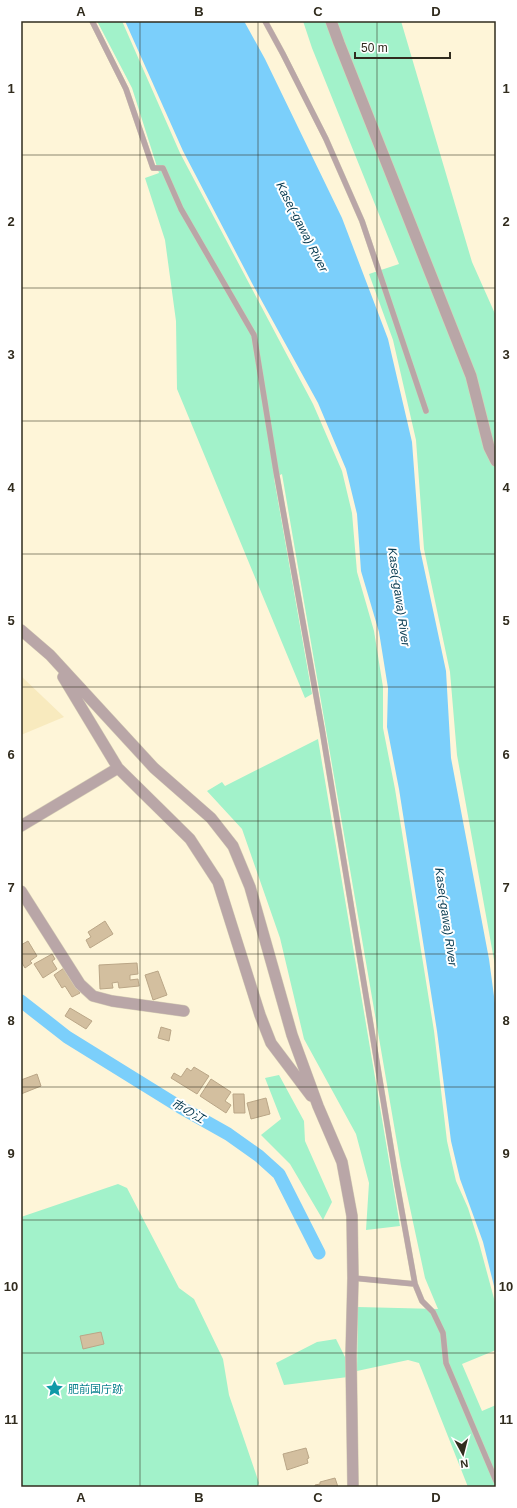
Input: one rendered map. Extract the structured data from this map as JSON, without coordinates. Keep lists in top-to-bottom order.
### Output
{
  "water": ["Kase(-gawa) River", "市の江"],
  "places": {
    "place": ["肥前国庁跡"]
  },
  "scale_bar": "50 m",
  "north": "bottom",
  "grid": {
    "columns": [
      "A",
      "B",
      "C",
      "D"
    ],
    "rows": [
      "1",
      "2",
      "3",
      "4",
      "5",
      "6",
      "7",
      "8",
      "9",
      "10",
      "11"
    ]
  }
}
